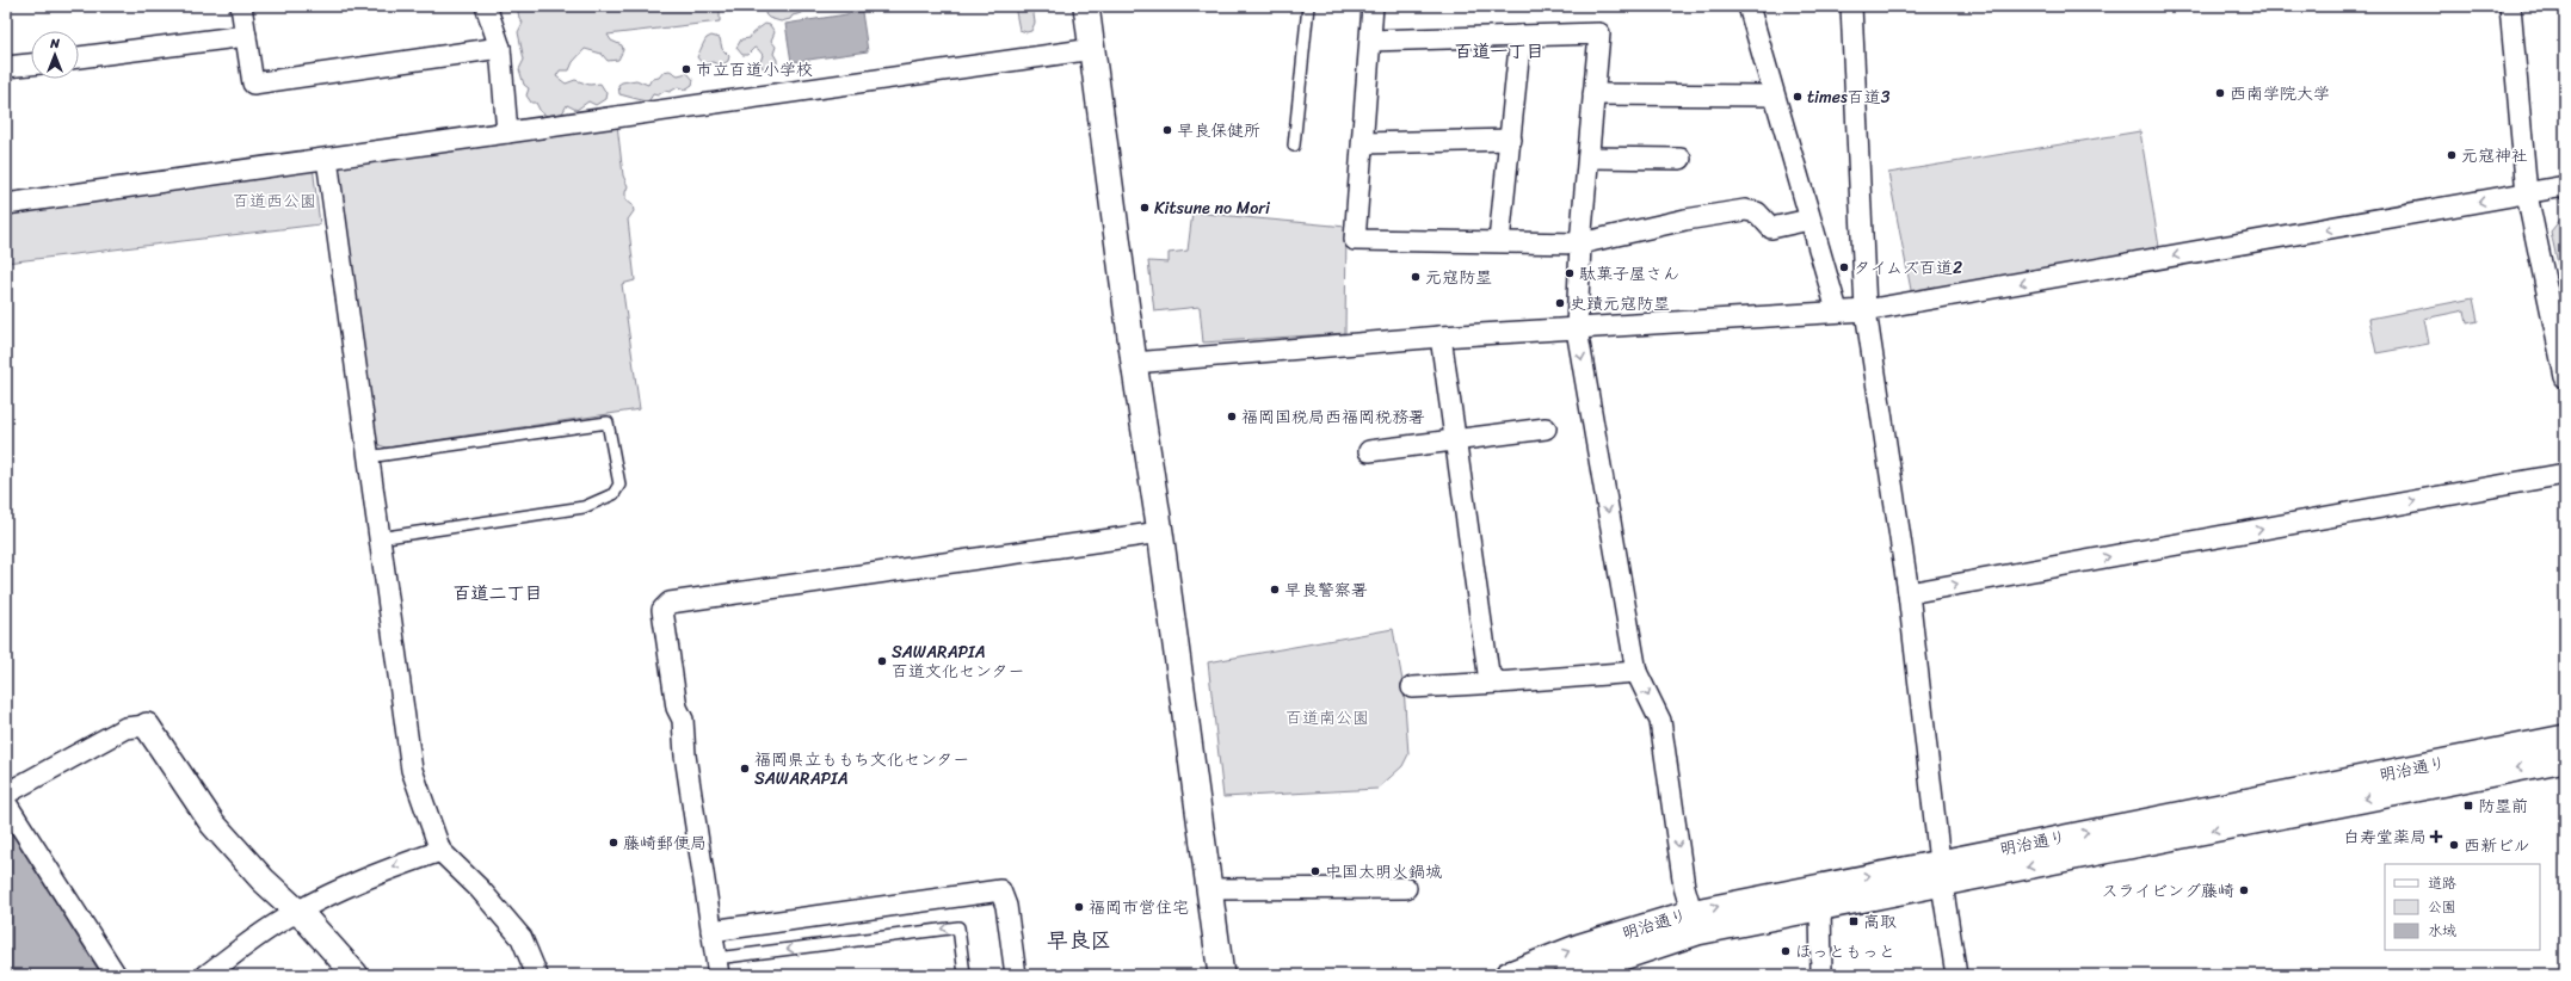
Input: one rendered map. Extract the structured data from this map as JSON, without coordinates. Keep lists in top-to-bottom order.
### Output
{
  "streets": {
    "street": ["明治通り"]
  },
  "districts": ["百道一丁目", "百道二丁目", "早良区"],
  "parks": ["百道西公園", "百道南公園"],
  "places": {
    "other": [
      "市立百道小学校",
      "西南学院大学",
      "times百道3",
      "早良保健所",
      "元寇神社",
      "Kitsune no Mori",
      "タイムズ百道2",
      "駄菓子屋さん",
      "元寇防塁",
      "史蹟元寇防塁",
      "福岡国税局西福岡税務署",
      "早良警察署",
      "SAWARAPIA 百道文化センター",
      "福岡県立ももち文化センター SAWARAPIA",
      "藤崎郵便局",
      "西新ビル",
      "中国大明火鍋城",
      "スライビング藤崎",
      "福岡市営住宅",
      "ほっともっと"
    ],
    "transit": ["防塁前", "高取"],
    "health": ["白寿堂薬局"]
  },
  "legend": ["道路", "公園", "水域"],
  "north": "top"
}
